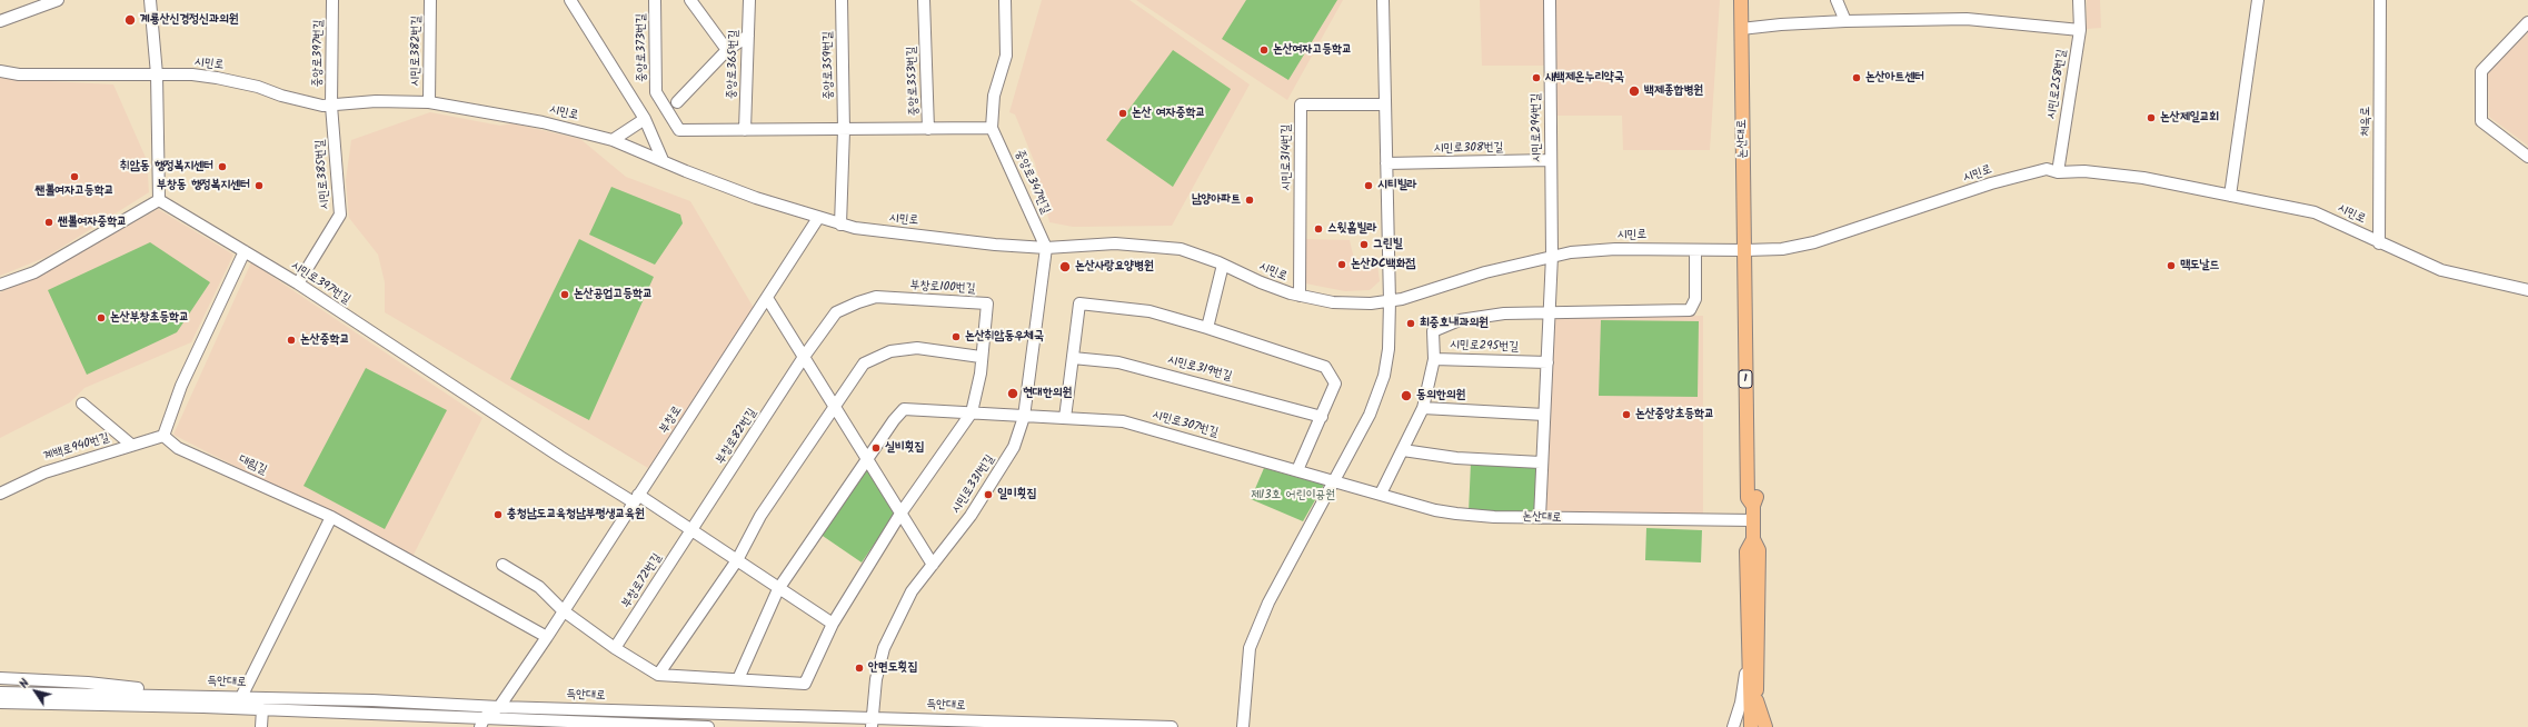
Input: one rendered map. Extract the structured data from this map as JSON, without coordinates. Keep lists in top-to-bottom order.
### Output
{
  "streets": {
    "main road": ["논산대로", "1"],
    "street": [
      "중앙로373번길",
      "시민로382번길",
      "중앙로397번길",
      "시민로",
      "중앙로365번길",
      "중앙로359번길",
      "중앙로353번길",
      "시민로258번길",
      "체육로",
      "시민로294번길",
      "시민로308번길",
      "시민로314번길",
      "시민로385번길",
      "중앙로347번길",
      "시민로397번길",
      "부창로100번길",
      "시민로295번길",
      "시민로319번길",
      "부창로",
      "시민로307번길",
      "부창로82번길",
      "계백로940번길",
      "대림길",
      "시민로331번길",
      "부창로72번길",
      "득안대로"
    ]
  },
  "crossings": [
    ["중앙로373번길", "중앙로365번길"],
    ["시민로382번길", "시민로"],
    ["중앙로397번길", "시민로"],
    ["중앙로397번길", "시민로385번길"],
    ["시민로", "중앙로359번길"],
    ["시민로", "시민로258번길"],
    ["시민로", "체육로"],
    ["시민로", "시민로294번길"],
    ["시민로", "논산대로"],
    ["시민로", "시민로314번길"],
    ["시민로", "시민로385번길"],
    ["시민로", "중앙로347번길"],
    ["시민로", "시민로295번길"],
    ["시민로", "부창로"],
    ["시민로", "시민로331번길"],
    ["중앙로359번길", "중앙로353번길"],
    ["시민로294번길", "시민로308번길"],
    ["논산대로", "1"],
    ["논산대로", "시민로307번길"],
    ["시민로385번길", "시민로397번길"],
    ["중앙로347번길", "시민로331번길"],
    ["시민로397번길", "부창로"],
    ["부창로100번길", "부창로82번길"],
    ["부창로", "득안대로"],
    ["시민로307번길", "시민로331번길"],
    ["부창로82번길", "부창로72번길"],
    ["계백로940번길", "대림길"],
    ["시민로331번길", "득안대로"]
  ],
  "parks": ["제13호 어린이공원"],
  "places": [
    "계룡산신경정신과의원",
    "논산여자고등학교",
    "새백제온누리약국",
    "논산아트센터",
    "백제종합병원",
    "논산 여자중학교",
    "논산제일교회",
    "취암동 행정복지센터",
    "쌘뽈여자고등학교",
    "부창동 행정복지센터",
    "시티빌라",
    "남양아파트",
    "쌘뽈여자중학교",
    "스윗홈빌라",
    "그린빌",
    "논산DC백화점",
    "맥도날드",
    "논산사랑요양병원",
    "논산공업고등학교",
    "논산부창초등학교",
    "최중호내과의원",
    "논산취암동우체국",
    "논산중학교",
    "현대한의원",
    "동의한의원",
    "논산중앙초등학교",
    "실비횟집",
    "일미횟집",
    "충청남도교육청남부평생교육원",
    "안면도횟집"
  ],
  "north": "top left"
}
